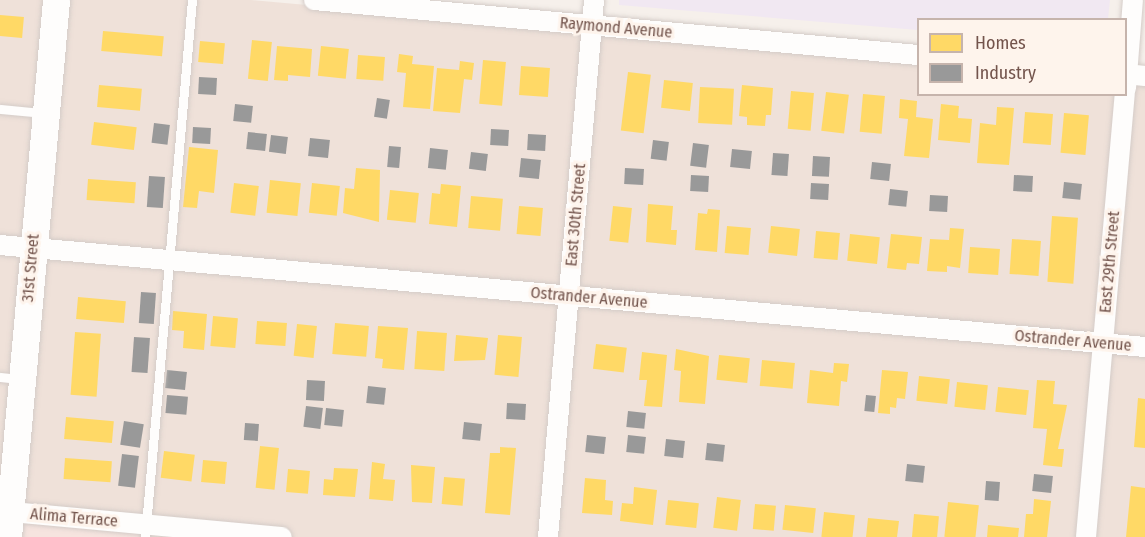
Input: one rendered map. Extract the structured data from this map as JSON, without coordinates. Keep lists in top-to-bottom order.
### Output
{
  "streets": {
    "main road": ["31st Street"],
    "street": [
      "Raymond Avenue",
      "East 30th Street",
      "East 29th Street",
      "Ostrander Avenue",
      "Alima Terrace"
    ]
  },
  "crossings": [
    ["Raymond Avenue", "East 30th Street"],
    ["East 30th Street", "Ostrander Avenue"],
    ["East 29th Street", "Ostrander Avenue"],
    ["31st Street", "Ostrander Avenue"],
    ["31st Street", "Alima Terrace"]
  ],
  "legend": ["Homes", "Industry"]
}
